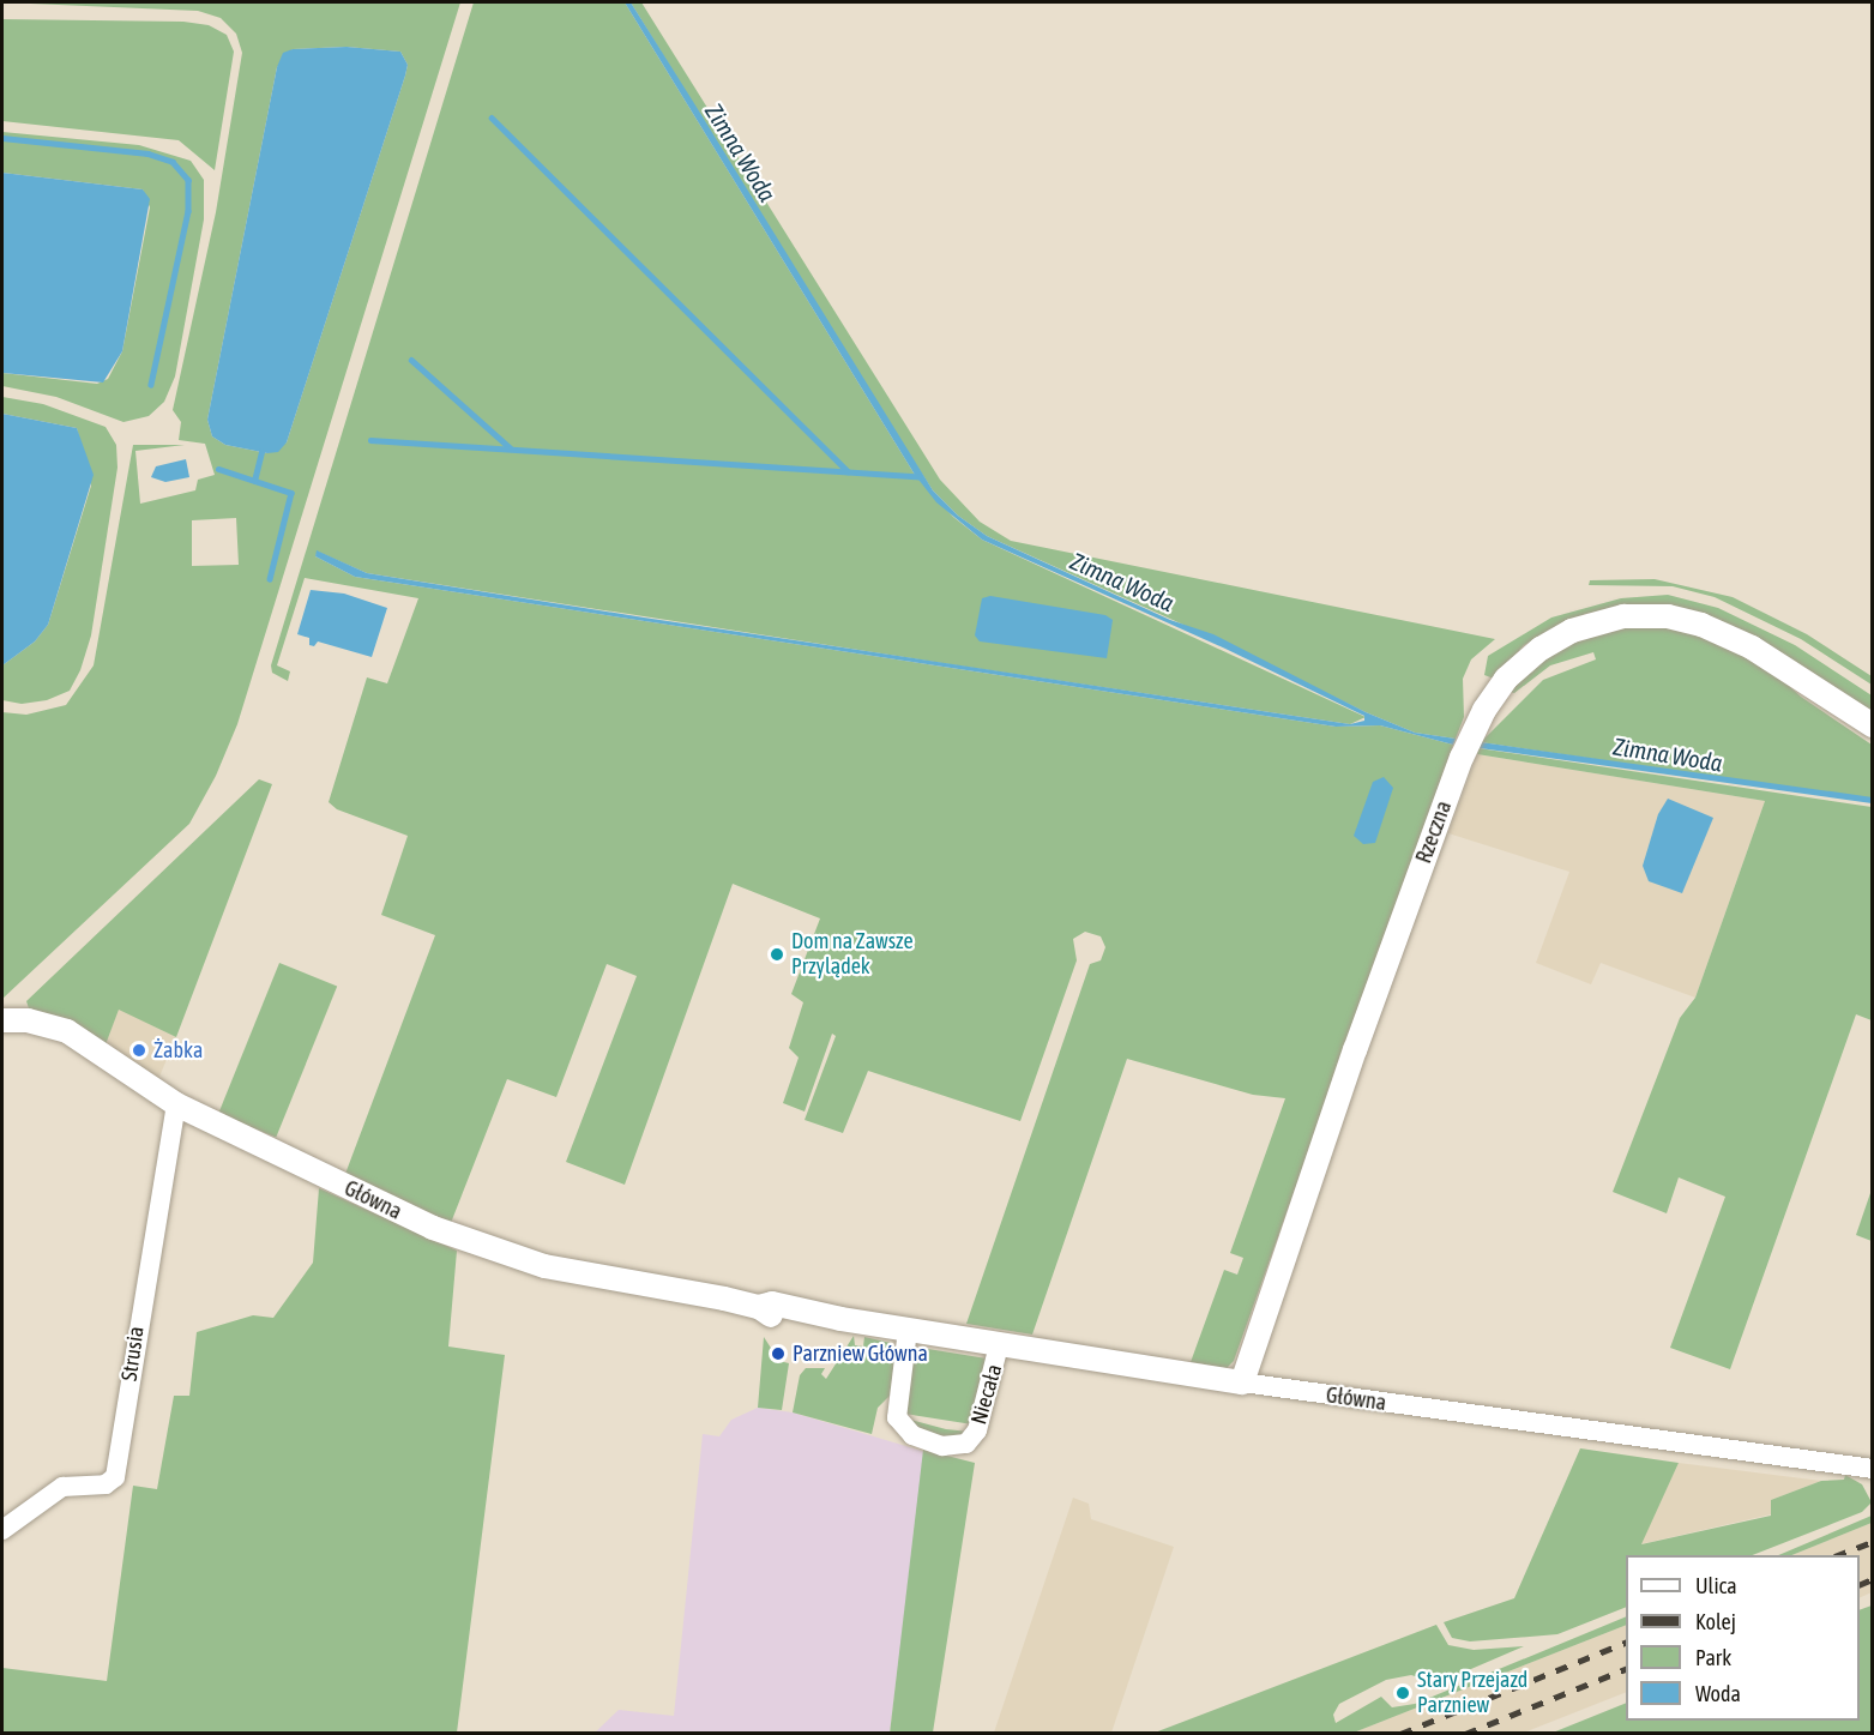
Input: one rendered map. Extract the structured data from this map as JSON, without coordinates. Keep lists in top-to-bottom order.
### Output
{
  "streets": {
    "street": [
      "Rzeczna",
      "Główna",
      "Strusia",
      "Niecała"
    ]
  },
  "crossings": [
    ["Rzeczna", "Główna"],
    ["Główna", "Strusia"],
    ["Główna", "Niecała"]
  ],
  "water": ["Zimna Woda"],
  "places": [
    "Dom na Zawsze Przylądek",
    "Żabka",
    "Parzniew Główna",
    "Stary Przejazd Parzniew"
  ],
  "legend": [
    "Ulica",
    "Kolej",
    "Park",
    "Woda"
  ]
}
